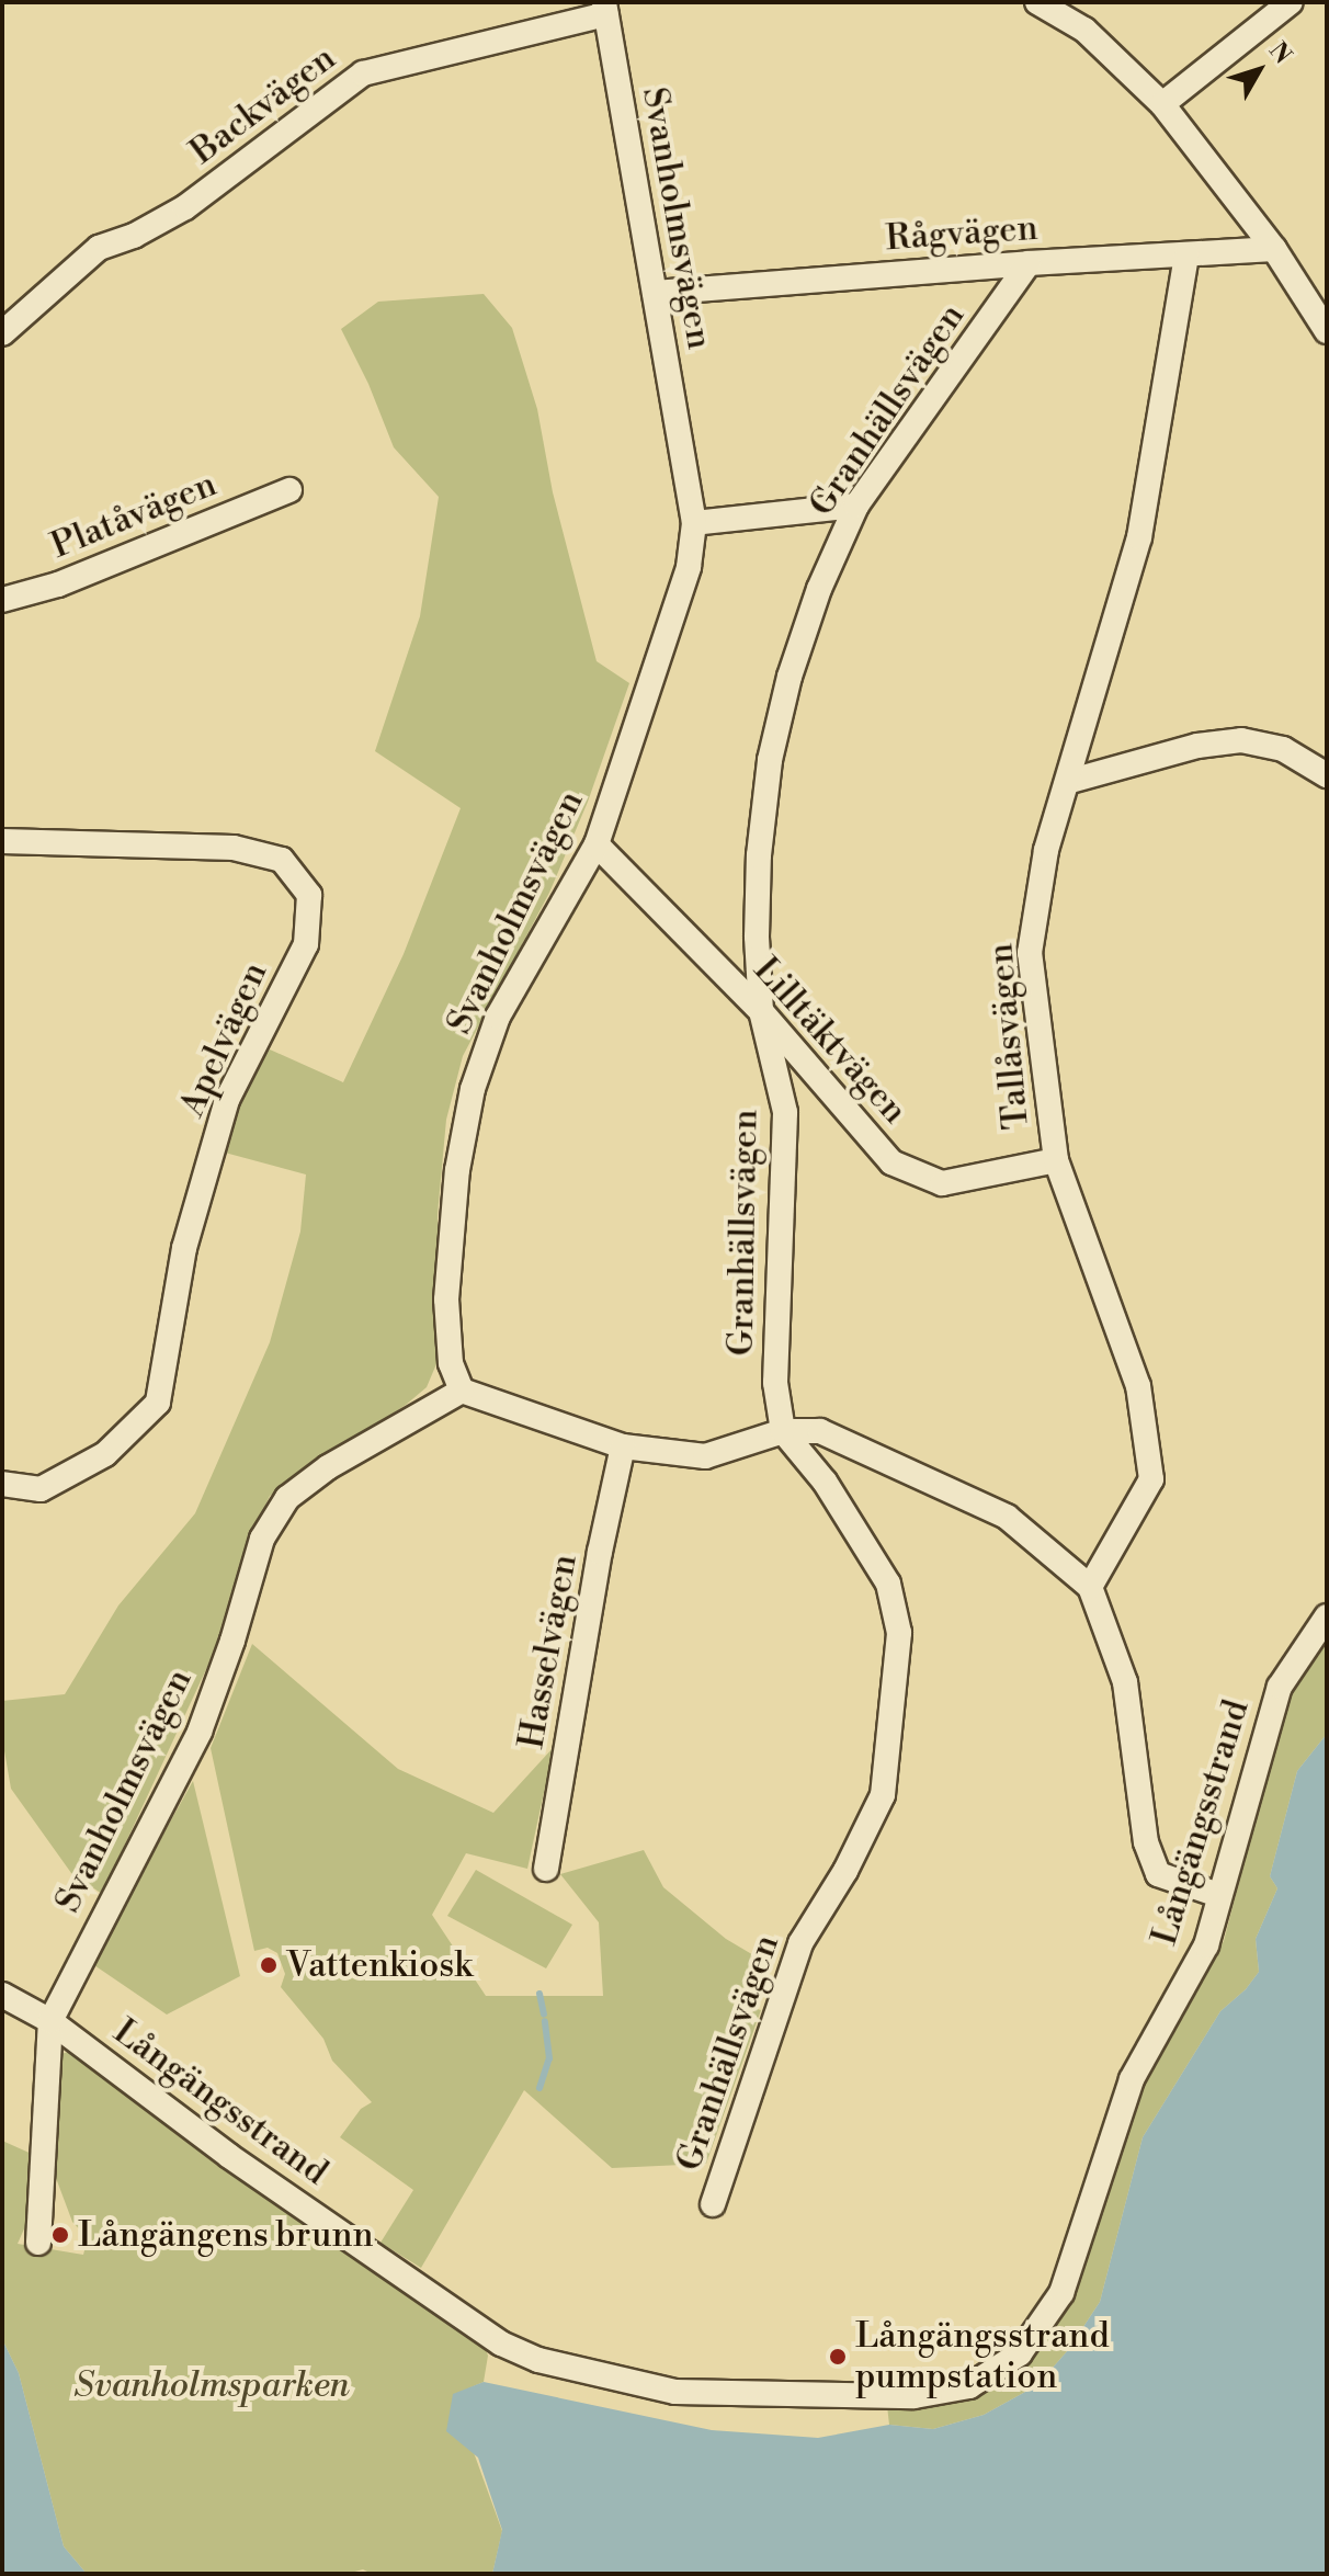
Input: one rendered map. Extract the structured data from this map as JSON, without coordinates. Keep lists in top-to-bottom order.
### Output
{
  "streets": {
    "street": [
      "Backvägen",
      "Svanholmsvägen",
      "Rågvägen",
      "Granhällsvägen",
      "Platåvägen",
      "Tallåsvägen",
      "Apelvägen",
      "Lilltäktvägen",
      "Hasselvägen",
      "Långängsstrand"
    ]
  },
  "crossings": [
    ["Backvägen", "Svanholmsvägen"],
    ["Svanholmsvägen", "Rågvägen"],
    ["Svanholmsvägen", "Lilltäktvägen"],
    ["Svanholmsvägen", "Långängsstrand"],
    ["Rågvägen", "Granhällsvägen"],
    ["Rågvägen", "Tallåsvägen"],
    ["Granhällsvägen", "Lilltäktvägen"],
    ["Tallåsvägen", "Lilltäktvägen"]
  ],
  "parks": ["Svanholmsparken"],
  "places": ["Vattenkiosk", "Långängens brunn", "Långängsstrand pumpstation"],
  "north": "top right"
}
